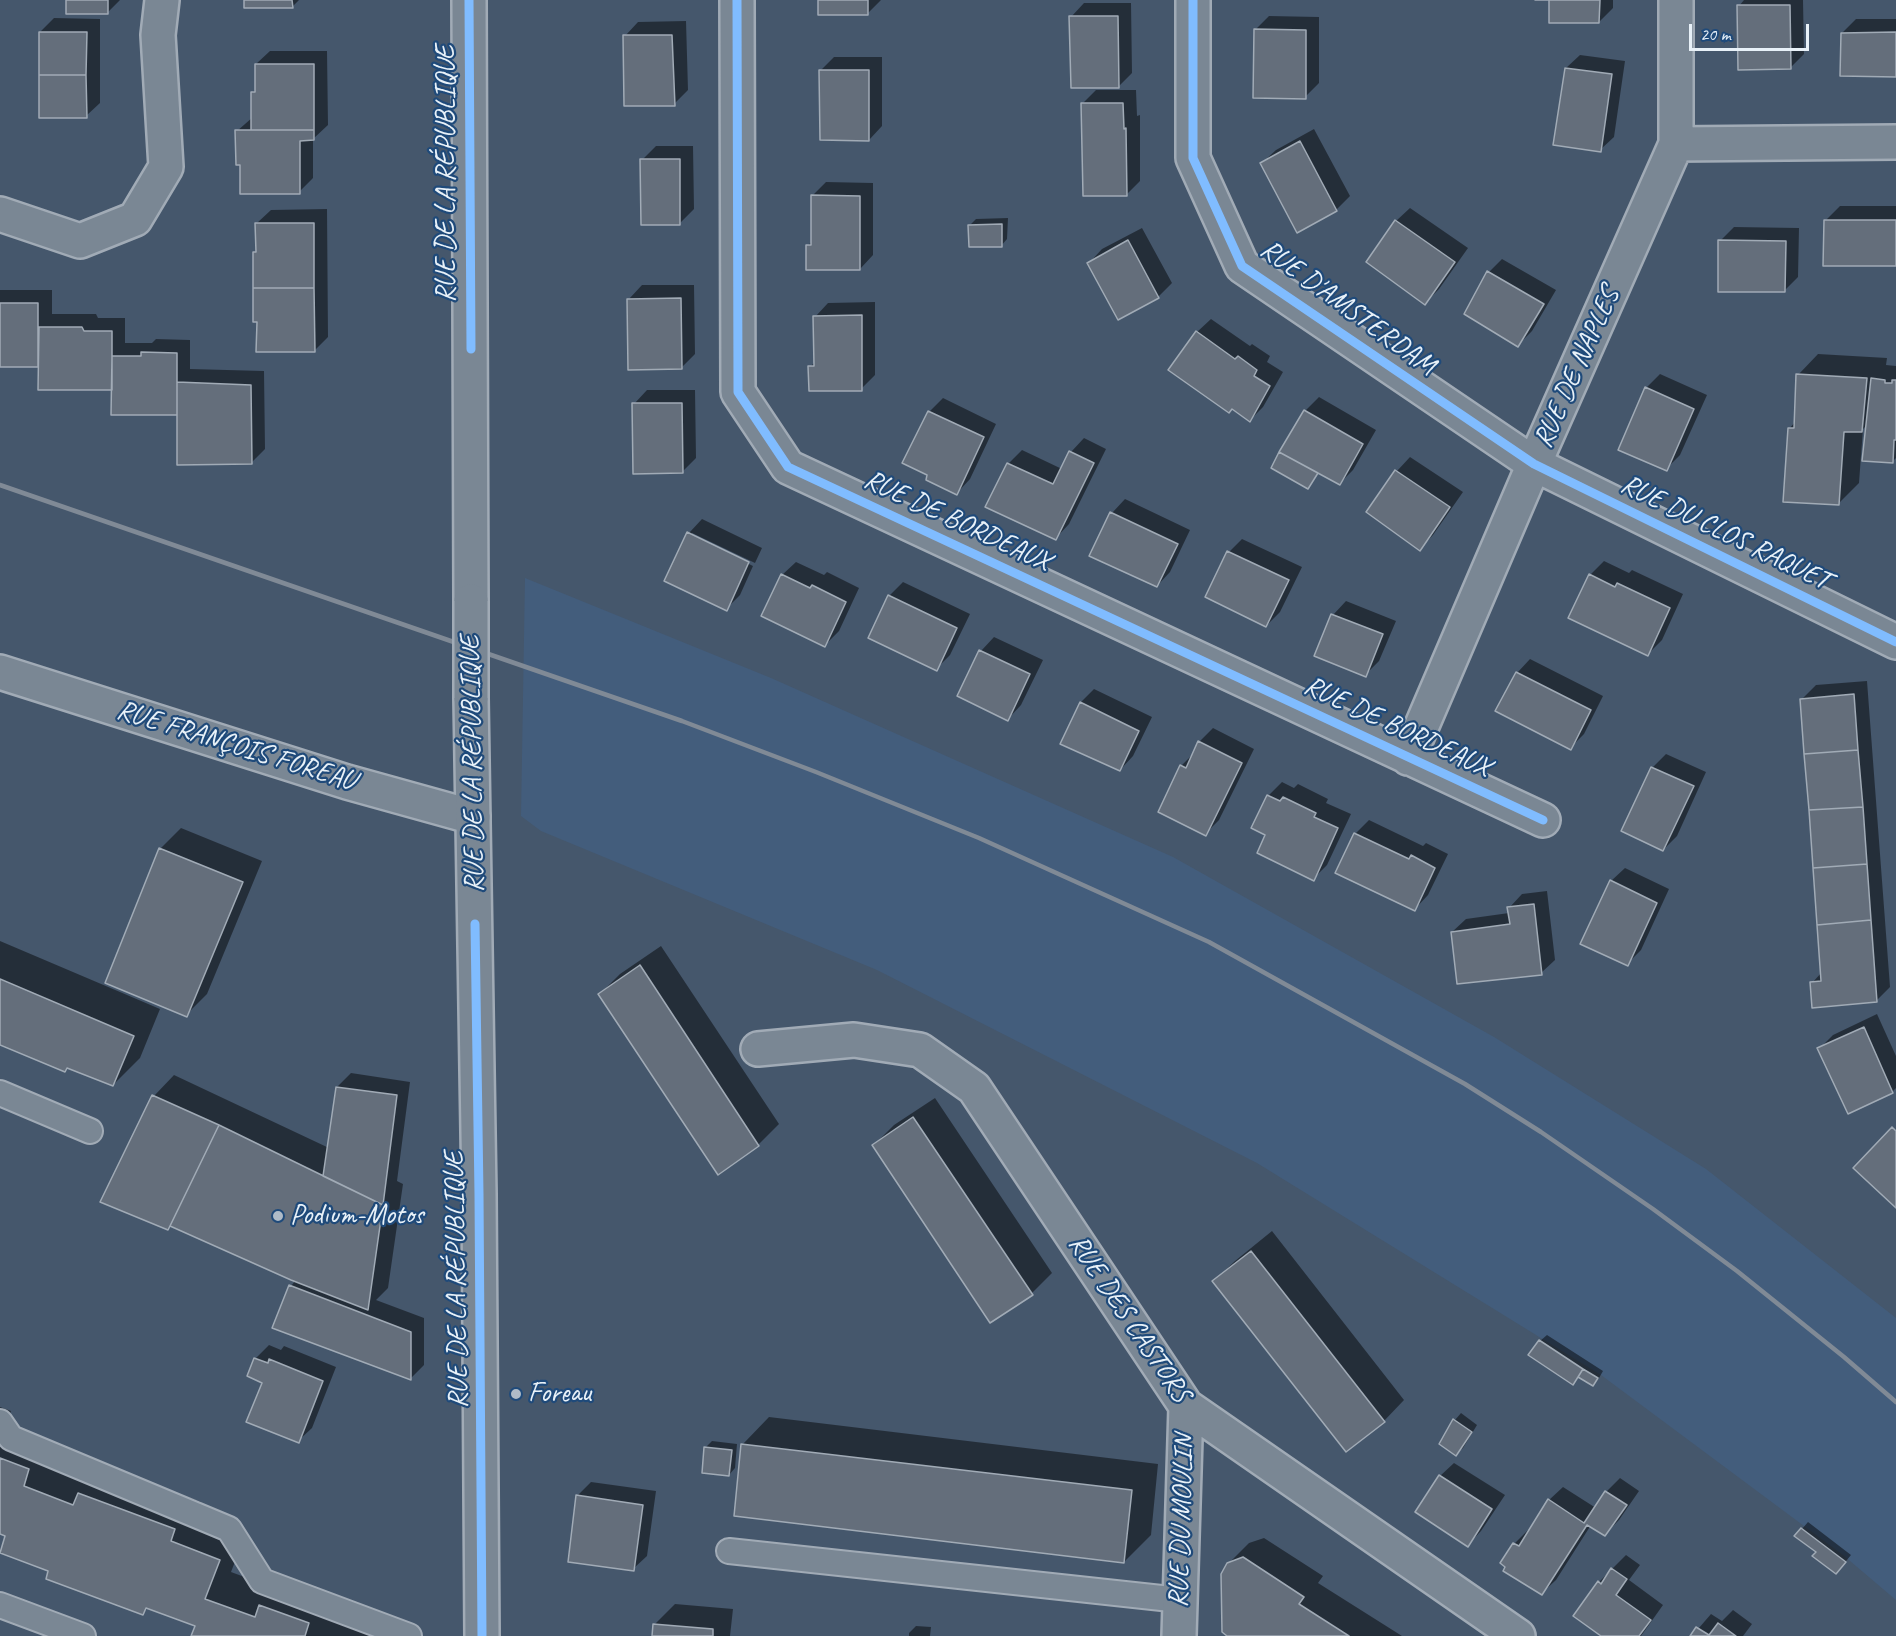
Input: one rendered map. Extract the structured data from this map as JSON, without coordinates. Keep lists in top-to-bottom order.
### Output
{
  "streets": {
    "street": [
      "RUE DE LA RÉPUBLIQUE",
      "RUE D'AMSTERDAM",
      "RUE DE NAPLES",
      "RUE DE BORDEAUX",
      "RUE DU CLOS RAQUET",
      "RUE FRANÇOIS FOREAU",
      "RUE DES CASTORS",
      "RUE DU MOULIN"
    ]
  },
  "crossings": [
    ["RUE DE LA RÉPUBLIQUE", "RUE FRANÇOIS FOREAU"],
    ["RUE D'AMSTERDAM", "RUE DE NAPLES"],
    ["RUE D'AMSTERDAM", "RUE DU CLOS RAQUET"],
    ["RUE DE NAPLES", "RUE DE BORDEAUX"],
    ["RUE DE NAPLES", "RUE DU CLOS RAQUET"],
    ["RUE DES CASTORS", "RUE DU MOULIN"]
  ],
  "places": ["Podium-Motos", "Foreau"],
  "scale_bar": "20 m"
}
